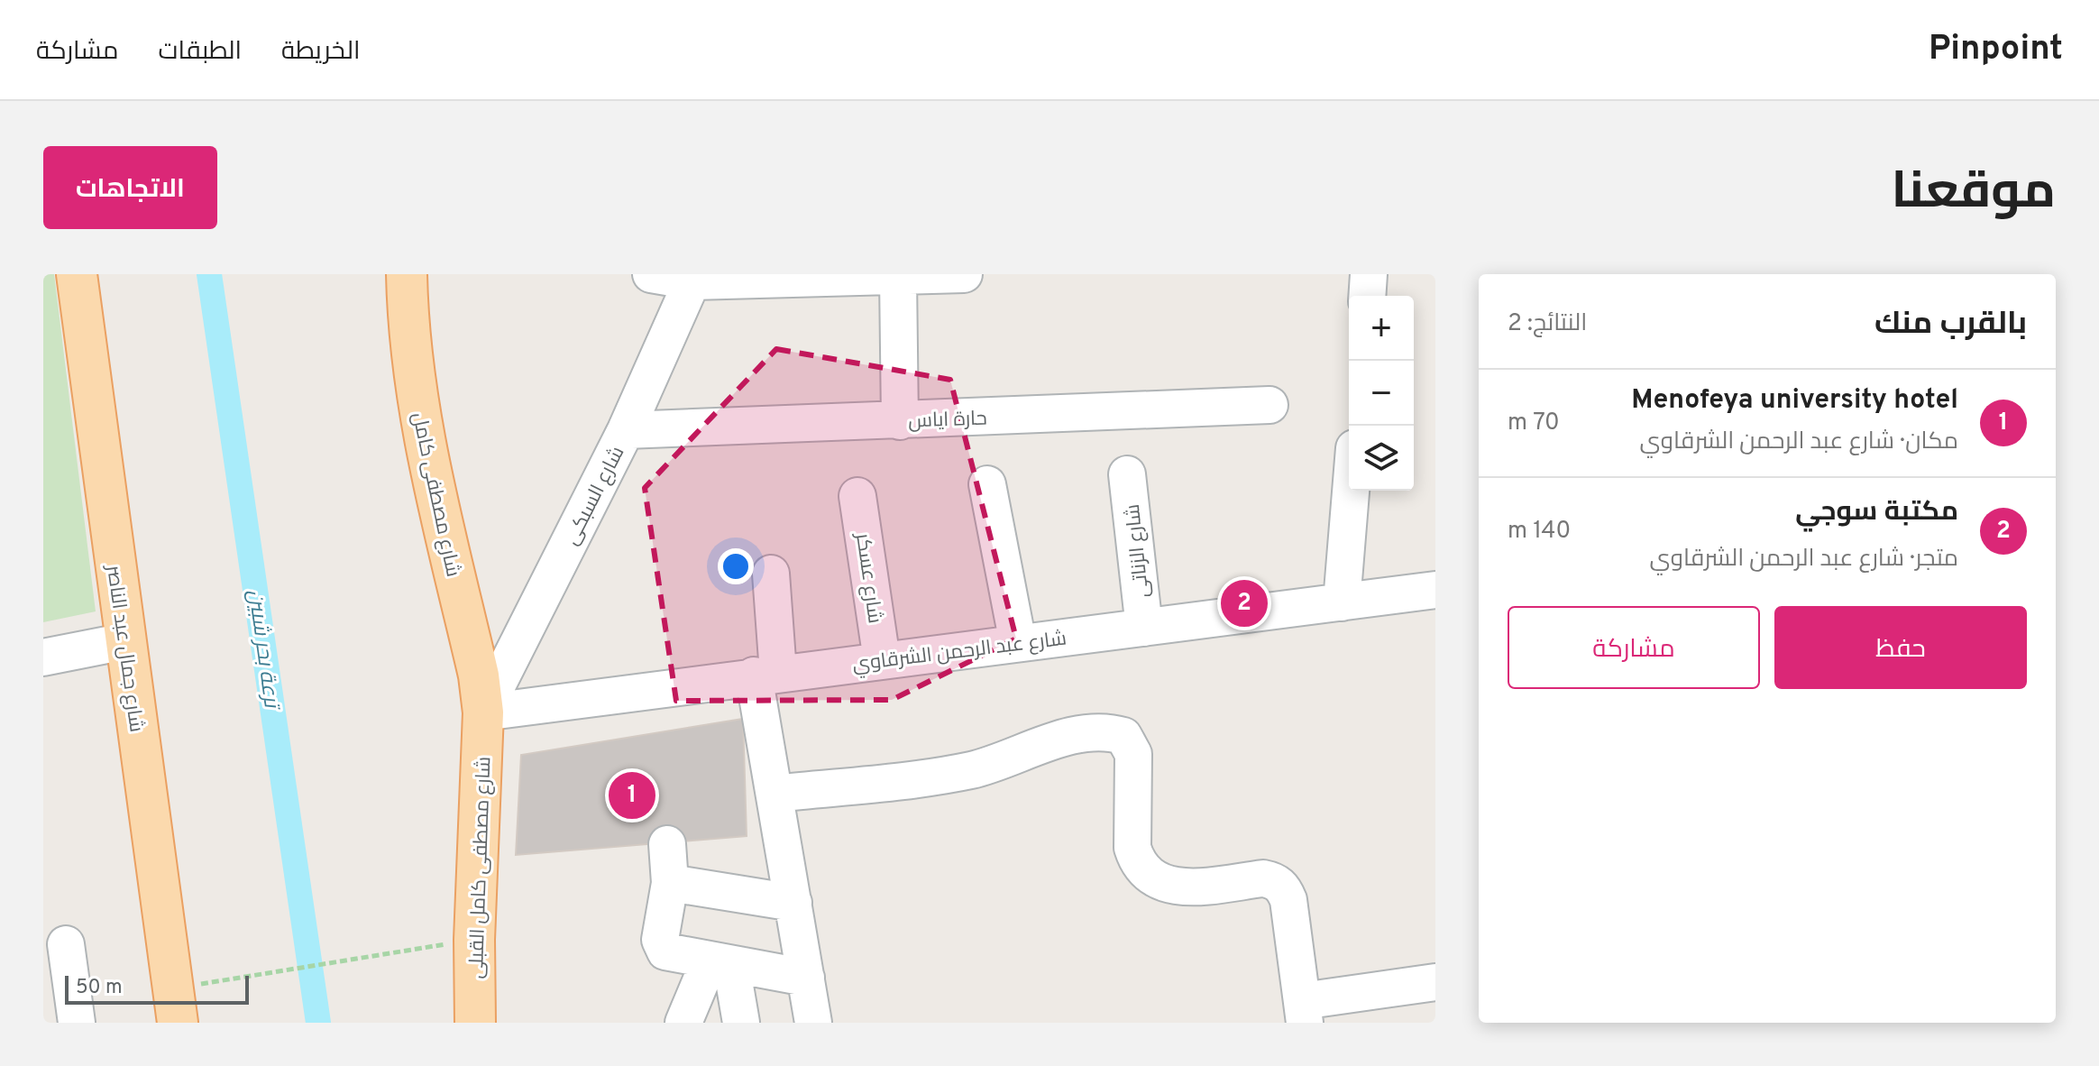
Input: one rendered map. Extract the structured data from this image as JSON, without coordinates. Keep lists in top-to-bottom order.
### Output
{
  "streets": {
    "main road": ["شارع مصطفى كامل", "شارع جمال عبد الناصر", "شارع مصطفى كامل القبلى"],
    "street": [
      "حارة اياس",
      "شارع السبكى",
      "شارع الزناتى",
      "شارع عسكر",
      "شارع عبد الرحمن الشرقاوي"
    ]
  },
  "crossings": [
    ["حارة اياس", "شارع السبكى"],
    ["شارع مصطفى كامل", "شارع السبكى"],
    ["شارع مصطفى كامل", "شارع عبد الرحمن الشرقاوي"],
    ["شارع مصطفى كامل", "شارع مصطفى كامل القبلى"],
    ["شارع السبكى", "شارع عبد الرحمن الشرقاوي"],
    ["شارع السبكى", "شارع مصطفى كامل القبلى"],
    ["شارع الزناتى", "شارع عبد الرحمن الشرقاوي"],
    ["شارع عسكر", "شارع عبد الرحمن الشرقاوي"],
    ["شارع عبد الرحمن الشرقاوي", "شارع مصطفى كامل القبلى"]
  ],
  "water": ["ترعة بحر شبين"],
  "scale_bar": "50 m",
  "page": {
    "header": "Pinpoint",
    "nav": ["الخريطة", "الطبقات", "مشاركة"],
    "title": "موقعنا",
    "buttons": [
      "الاتجاهات",
      ["حفظ", "مشاركة"]
    ],
    "heading": ["بالقرب منك", "النتائج: 2"],
    "map_buttons": ["+", "−"],
    "list": [
      {
        "mark": "1",
        "name": "Menofeya university hotel",
        "note": "مكان · شارع عبد الرحمن الشرقاوي",
        "value": "70 m"
      },
      {
        "mark": "2",
        "name": "مكتبة سوجي",
        "note": "متجر · شارع عبد الرحمن الشرقاوي",
        "value": "140 m"
      }
    ],
    "pins": ["2", "1"],
    "scale": "50 m"
  }
}
